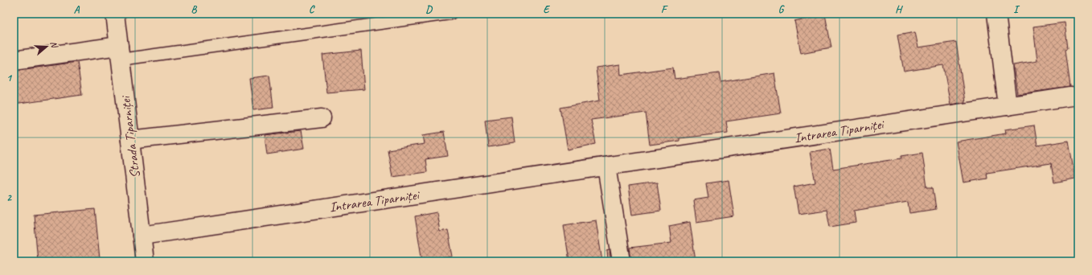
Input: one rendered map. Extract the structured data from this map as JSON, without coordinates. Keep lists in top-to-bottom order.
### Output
{
  "streets": {
    "street": ["Intrarea Tiparniței", "Strada Tiparniței"]
  },
  "crossings": [
    ["Intrarea Tiparniței", "Strada Tiparniței"]
  ],
  "north": "right",
  "grid": {
    "columns": [
      "A",
      "B",
      "C",
      "D",
      "E",
      "F",
      "G",
      "H",
      "I"
    ],
    "rows": ["1", "2"]
  }
}
